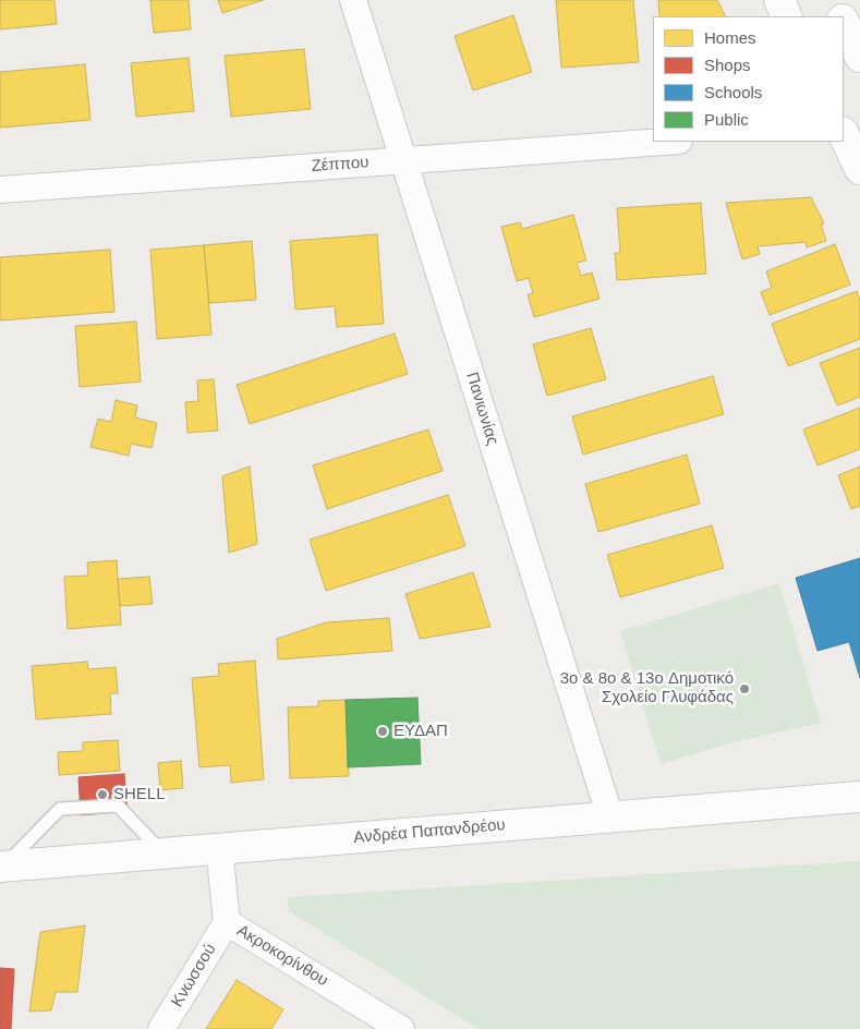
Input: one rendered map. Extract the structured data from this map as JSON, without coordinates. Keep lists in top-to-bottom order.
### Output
{
  "streets": {
    "main road": ["Ανδρέα Παπανδρέου"],
    "street": [
      "Ζέππου",
      "Πανιωνίας",
      "Ακροκορίνθου",
      "Κνωσσού"
    ]
  },
  "crossings": [
    ["Ζέππου", "Πανιωνίας"],
    ["Πανιωνίας", "Ανδρέα Παπανδρέου"],
    ["Ανδρέα Παπανδρέου", "Ακροκορίνθου"],
    ["Ακροκορίνθου", "Κνωσσού"]
  ],
  "places": ["3ο & 8ο & 13ο Δημοτικό Σχολείο Γλυφάδας", "ΕΥΔΑΠ", "SHELL"],
  "legend": [
    "Homes",
    "Shops",
    "Schools",
    "Public"
  ]
}
